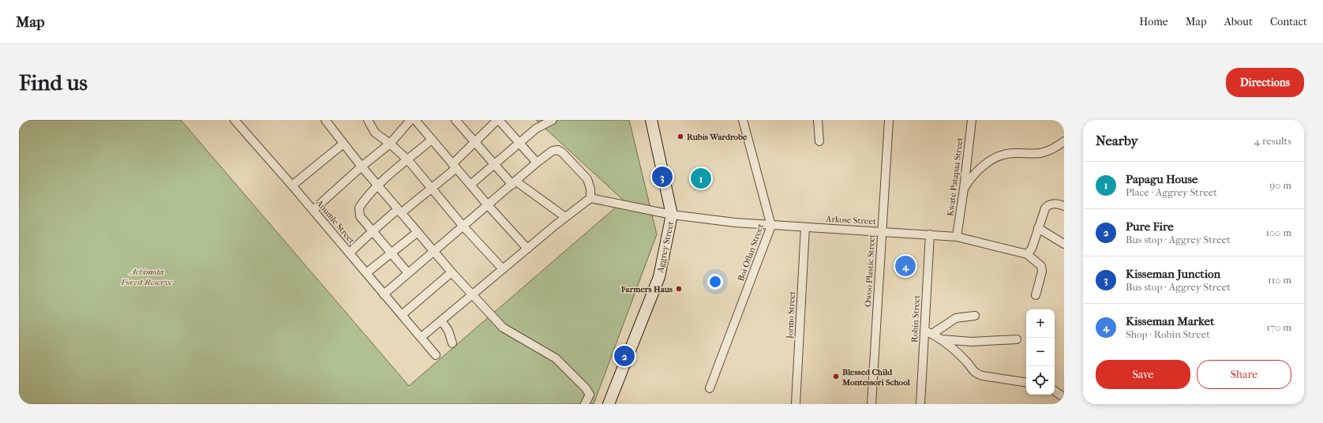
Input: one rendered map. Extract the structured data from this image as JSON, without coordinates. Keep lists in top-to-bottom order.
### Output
{
  "streets": {
    "main road": ["Aggrey Street"],
    "street": [
      "Kwate Patapaa Street",
      "Arkose Street",
      "Anumle Street",
      "Boi Oflan Street",
      "Owoo Plastic Street",
      "Jormo Street",
      "Robin Street"
    ]
  },
  "crossings": [
    ["Kwate Patapaa Street", "Arkose Street"],
    ["Arkose Street", "Aggrey Street"],
    ["Arkose Street", "Boi Oflan Street"],
    ["Arkose Street", "Owoo Plastic Street"],
    ["Arkose Street", "Jormo Street"],
    ["Arkose Street", "Robin Street"]
  ],
  "parks": ["Achimota Forest Reserve"],
  "places": ["Rubis Wardrobe", "Farmers Haus", "Blessed Child Montessori School"],
  "page": {
    "header": "Map",
    "nav": [
      "Home",
      "Map",
      "About",
      "Contact"
    ],
    "buttons": [
      "Directions",
      ["Save", "Share"]
    ],
    "title": "Find us",
    "heading": ["Nearby", "4 results"],
    "list": [
      {
        "mark": "1",
        "name": "Papagu House",
        "note": "Place · Aggrey Street",
        "value": "90 m"
      },
      {
        "mark": "2",
        "name": "Pure Fire",
        "note": "Bus stop · Aggrey Street",
        "value": "100 m"
      },
      {
        "mark": "3",
        "name": "Kisseman Junction",
        "note": "Bus stop · Aggrey Street",
        "value": "110 m"
      },
      {
        "mark": "4",
        "name": "Kisseman Market",
        "note": "Shop · Robin Street",
        "value": "170 m"
      }
    ],
    "pins": [
      "3",
      "1",
      "4",
      "2"
    ],
    "map_buttons": ["+", "−"]
  }
}
